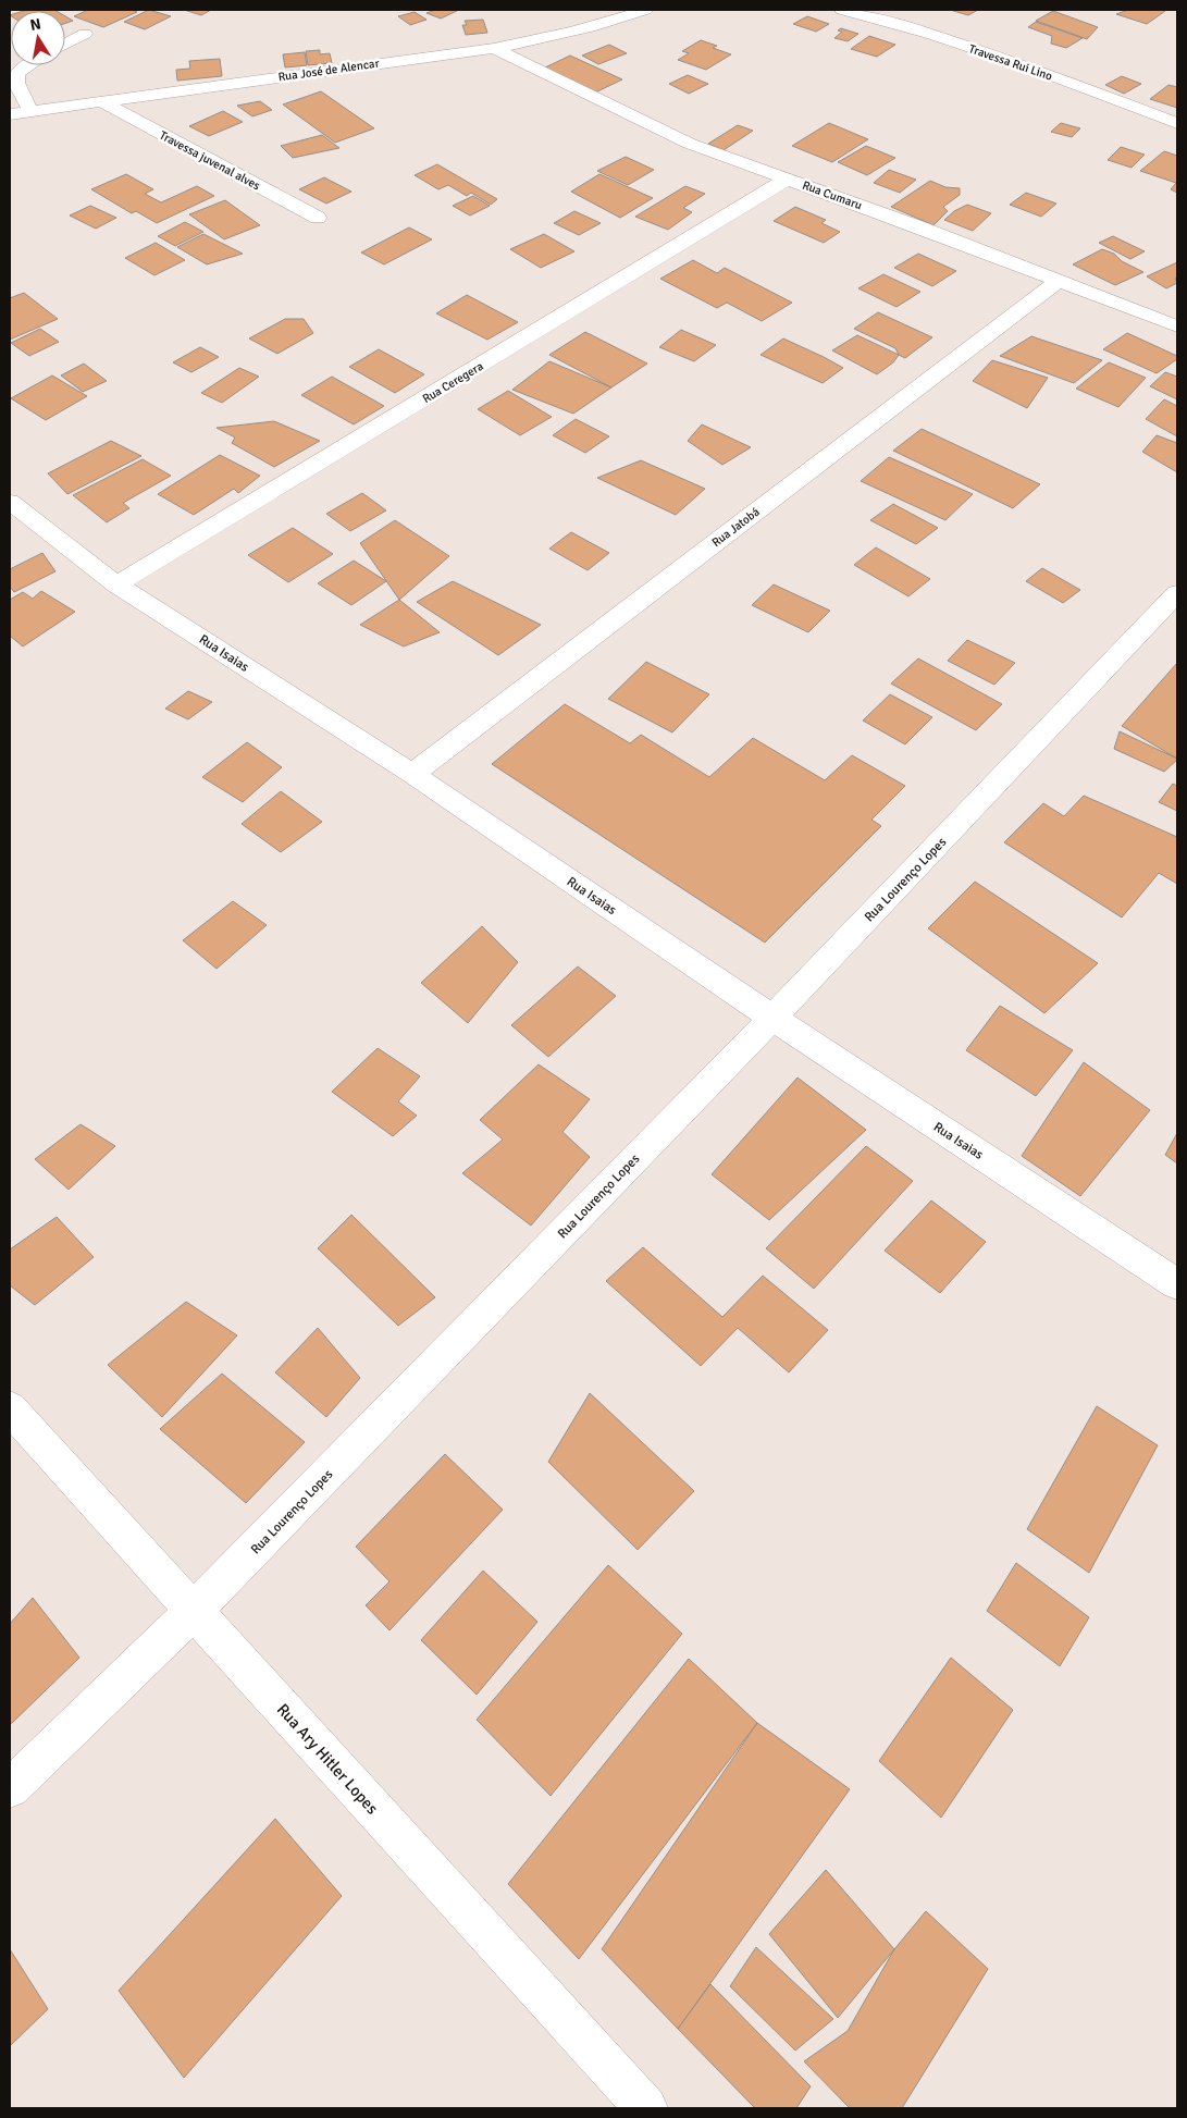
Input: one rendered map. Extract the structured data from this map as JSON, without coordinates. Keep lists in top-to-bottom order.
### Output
{
  "streets": {
    "street": [
      "Travessa Rui Lino",
      "Rua José de Alencar",
      "Travessa juvenal alves",
      "Rua Cumaru",
      "Rua Ceregera",
      "Rua Jatobá",
      "Rua Isaias",
      "Rua Lourenço Lopes",
      "Rua Ary Hitler Lopes"
    ]
  },
  "crossings": [
    ["Rua José de Alencar", "Travessa juvenal alves"],
    ["Rua José de Alencar", "Rua Cumaru"],
    ["Rua Cumaru", "Rua Ceregera"],
    ["Rua Cumaru", "Rua Jatobá"],
    ["Rua Ceregera", "Rua Isaias"],
    ["Rua Jatobá", "Rua Isaias"],
    ["Rua Isaias", "Rua Lourenço Lopes"],
    ["Rua Lourenço Lopes", "Rua Ary Hitler Lopes"]
  ],
  "north": "top"
}
